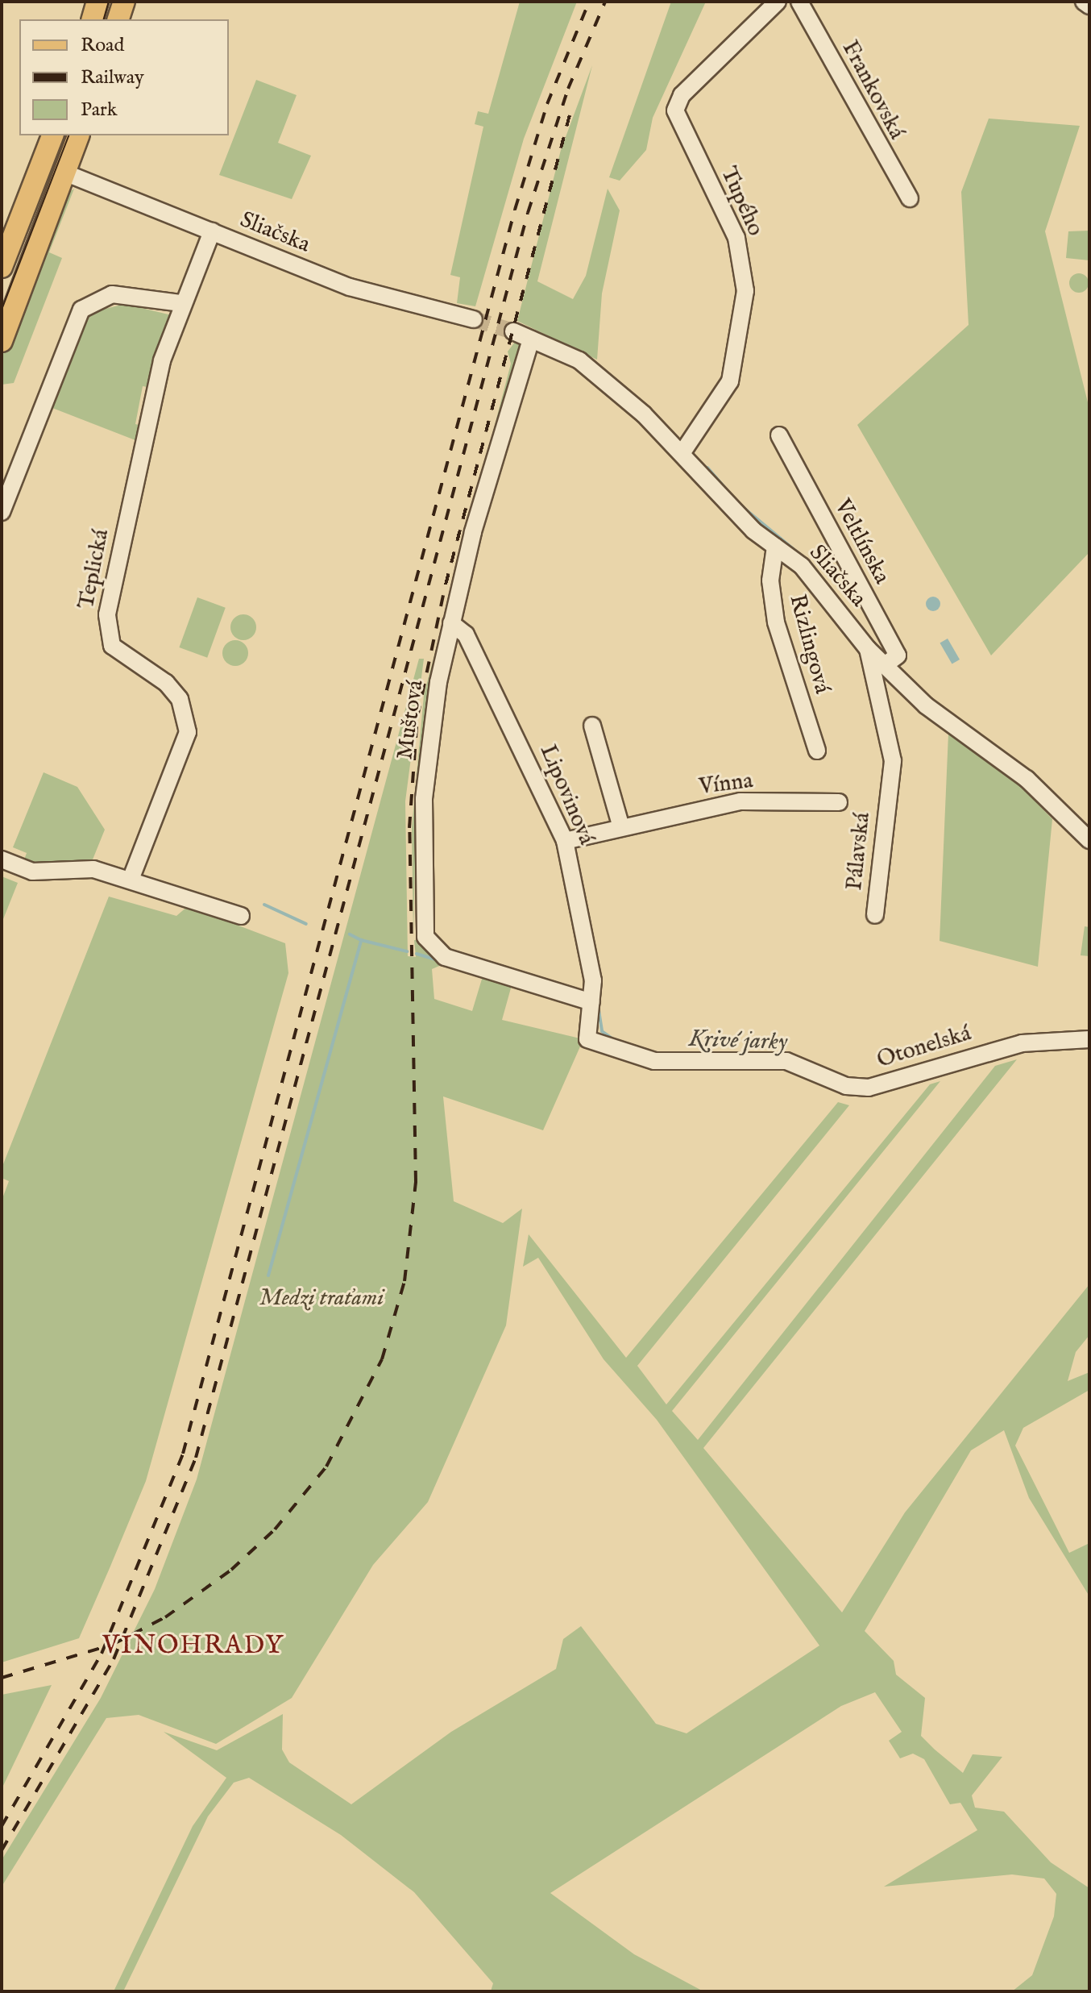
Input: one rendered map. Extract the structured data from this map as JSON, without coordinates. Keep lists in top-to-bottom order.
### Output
{
  "streets": {
    "street": [
      "Frankovská",
      "Tupého",
      "Sliačska",
      "Veltlínska",
      "Teplická",
      "Rizlingová",
      "Muštová",
      "Vínna",
      "Lipovinová",
      "Pálavská",
      "Otonelská"
    ]
  },
  "crossings": [
    ["Tupého", "Sliačska"],
    ["Sliačska", "Veltlínska"],
    ["Sliačska", "Teplická"],
    ["Sliačska", "Rizlingová"],
    ["Sliačska", "Muštová"],
    ["Sliačska", "Pálavská"],
    ["Muštová", "Lipovinová"],
    ["Vínna", "Lipovinová"],
    ["Lipovinová", "Otonelská"]
  ],
  "districts": ["VINOHRADY"],
  "water": ["Krivé jarky"],
  "parks": ["Medzi traťami"],
  "legend": ["Road", "Railway", "Park"]
}
